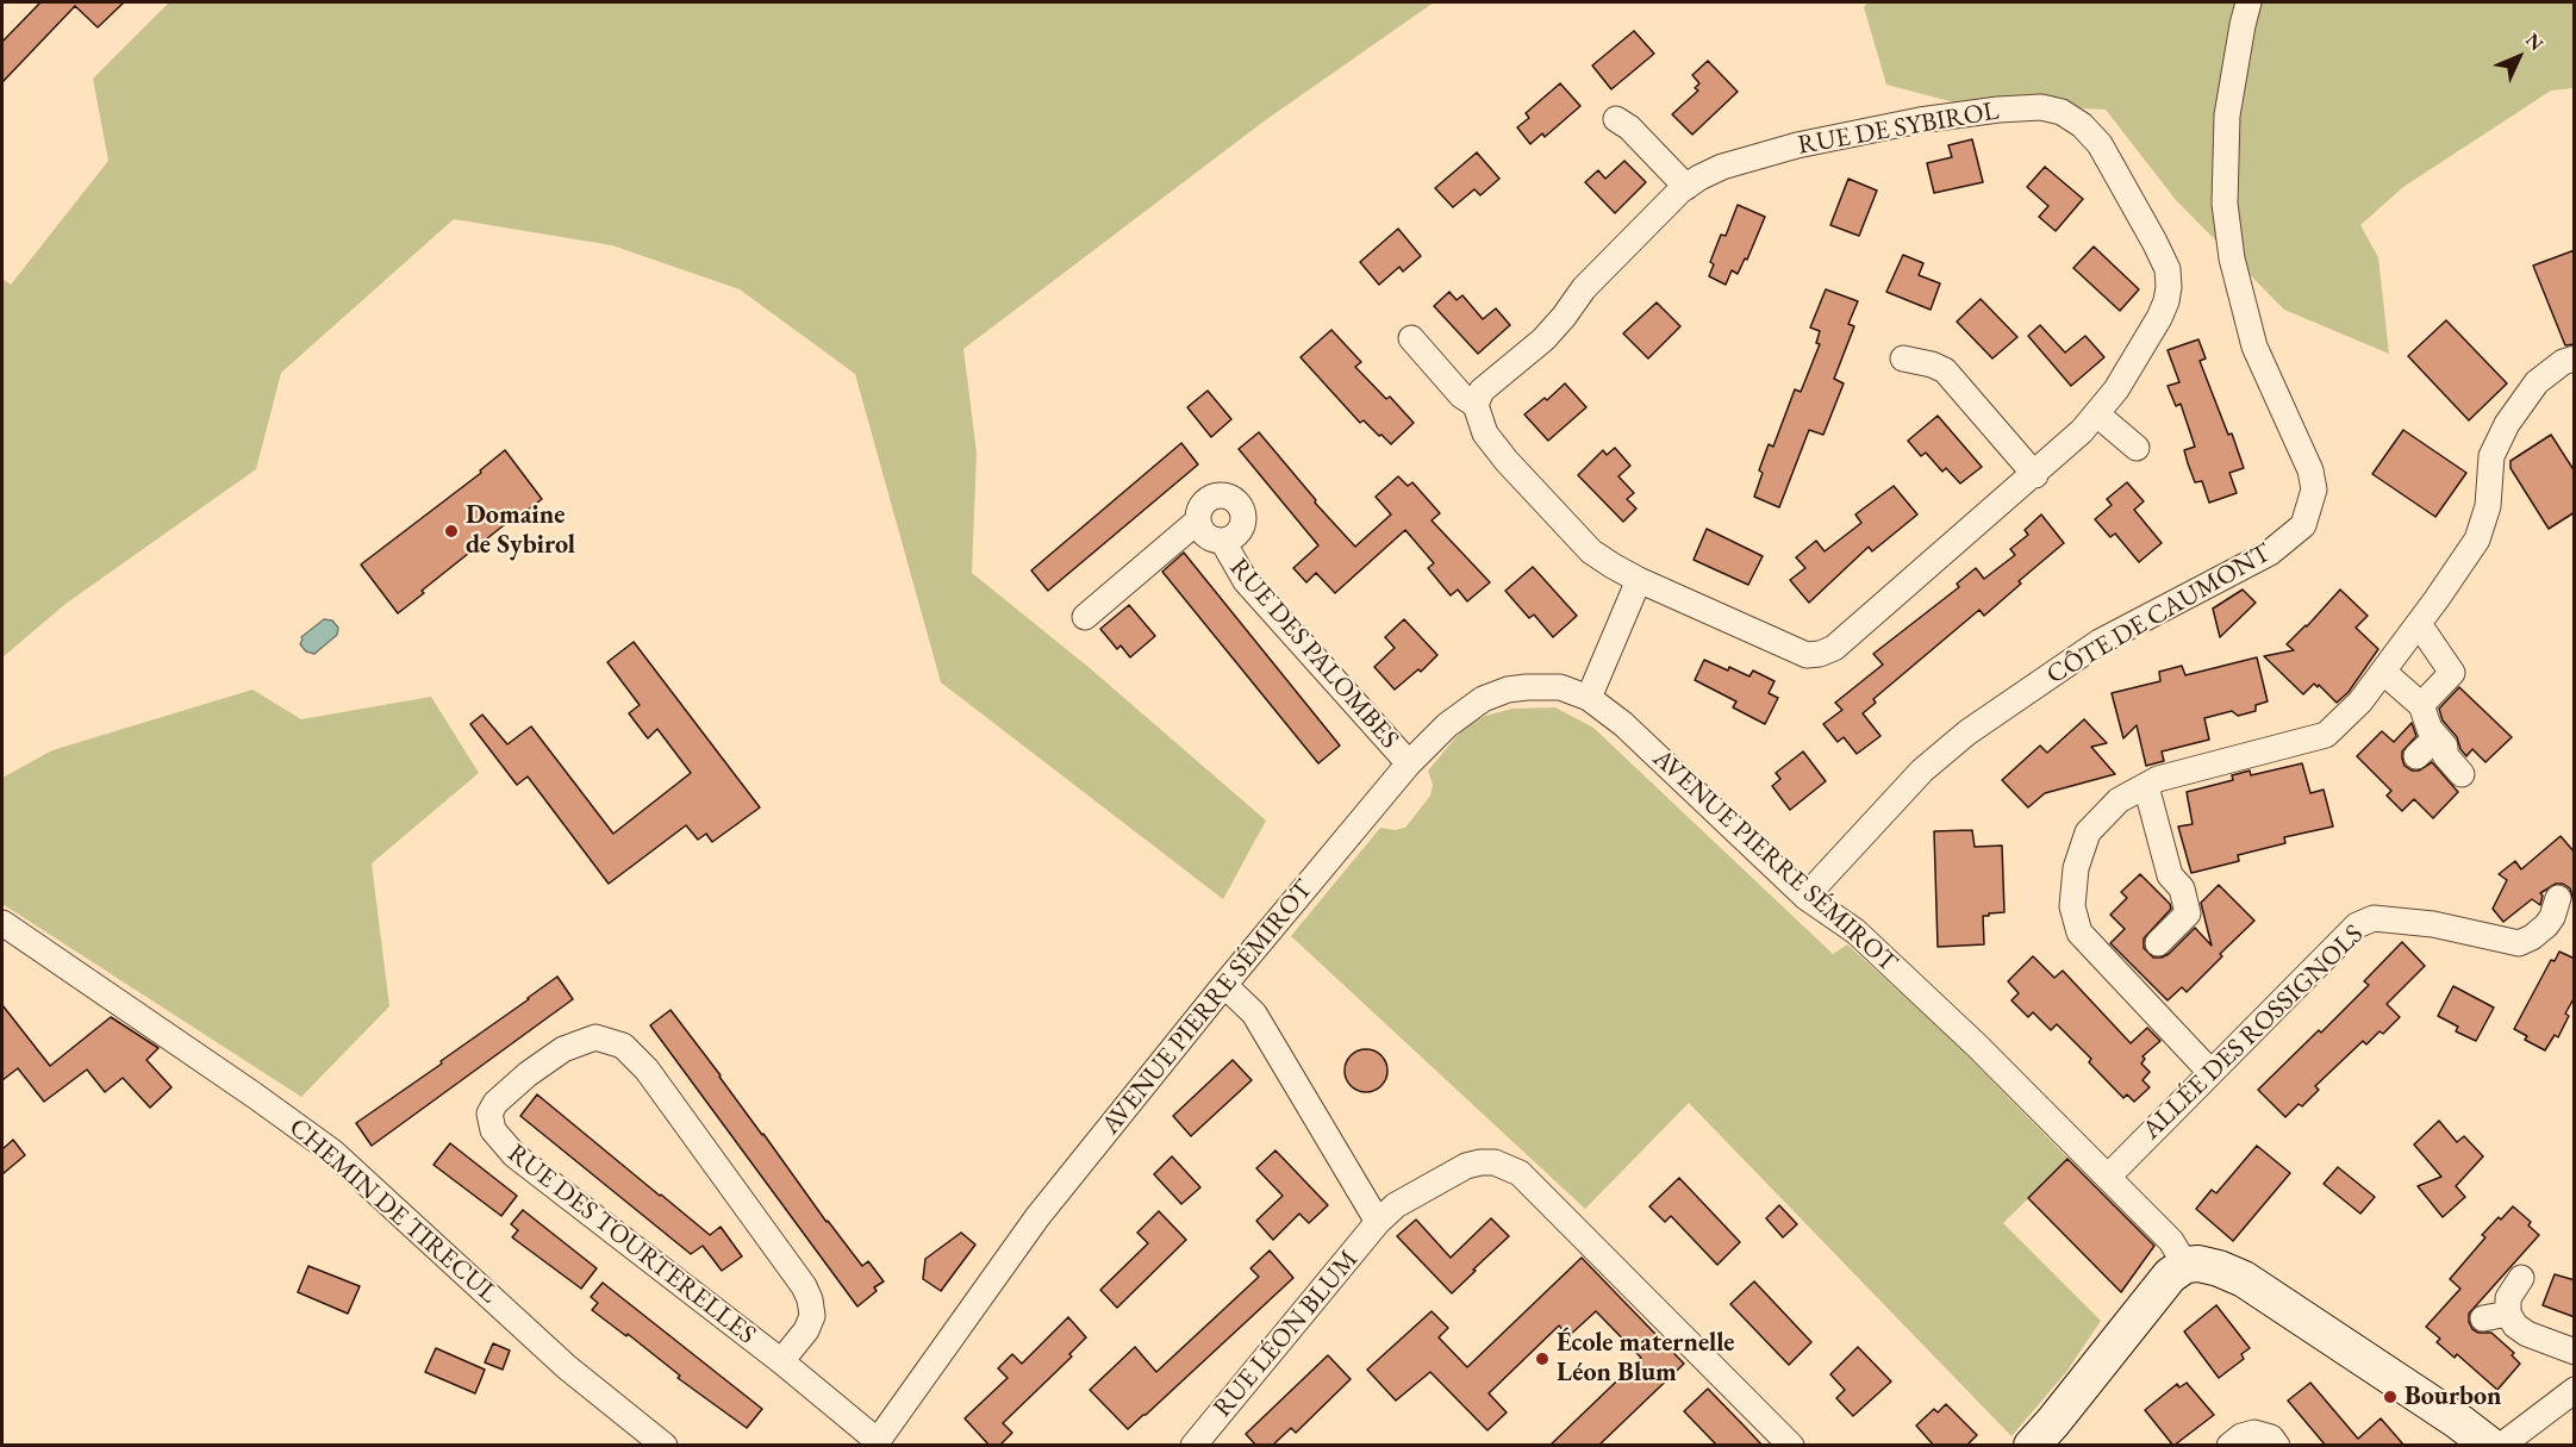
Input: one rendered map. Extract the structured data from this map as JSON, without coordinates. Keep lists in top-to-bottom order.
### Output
{
  "streets": {
    "street": [
      "RUE DE SYBIROL",
      "CÔTE DE CAUMONT",
      "RUE DES PALOMBES",
      "AVENUE PIERRE SÉMIROT",
      "ALLÉE DES ROSSIGNOLS",
      "CHEMIN DE TIRECUL",
      "RUE DES TOURTERELLES",
      "RUE LÉON BLUM"
    ]
  },
  "crossings": [
    ["CÔTE DE CAUMONT", "AVENUE PIERRE SÉMIROT"],
    ["RUE DES PALOMBES", "AVENUE PIERRE SÉMIROT"],
    ["AVENUE PIERRE SÉMIROT", "ALLÉE DES ROSSIGNOLS"],
    ["AVENUE PIERRE SÉMIROT", "RUE DES TOURTERELLES"]
  ],
  "places": ["Domaine de Sybirol", "École maternelle Léon Blum", "Bourbon"],
  "north": "top right"
}
